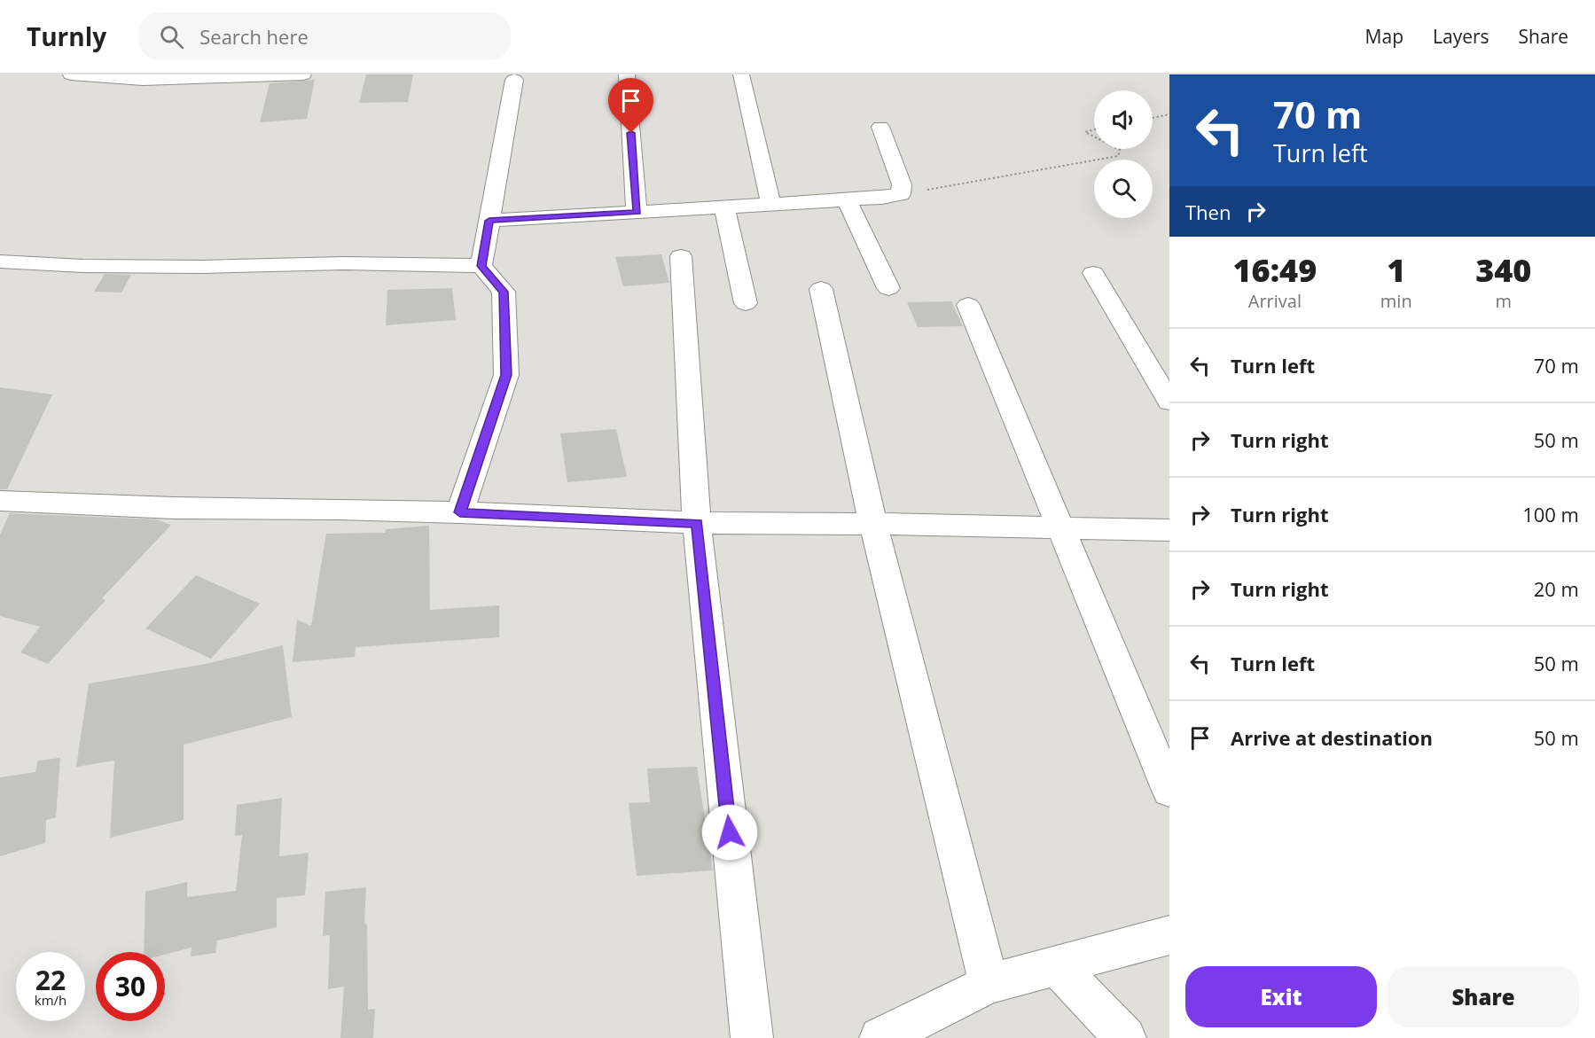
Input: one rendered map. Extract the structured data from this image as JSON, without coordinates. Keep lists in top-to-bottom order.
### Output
{
  "page": {
    "header": "Turnly",
    "search": "Search here",
    "nav": ["Map", "Layers", "Share"],
    "turn": ["70 m", "Turn left"],
    "then": "Then",
    "eta": [
      "16:49",
      "Arrival",
      "1",
      "min",
      "340",
      "m"
    ],
    "list": [
      {
        "name": "Turn left",
        "value": "70 m"
      },
      {
        "name": "Turn right",
        "value": "50 m"
      },
      {
        "name": "Turn right",
        "value": "100 m"
      },
      {
        "name": "Turn right",
        "value": "20 m"
      },
      {
        "name": "Turn left",
        "value": "50 m"
      },
      {
        "name": "Arrive at destination",
        "value": "50 m"
      }
    ],
    "speed": "22 km/h",
    "limit": "30",
    "buttons": ["Exit", "Share"]
  }
}
